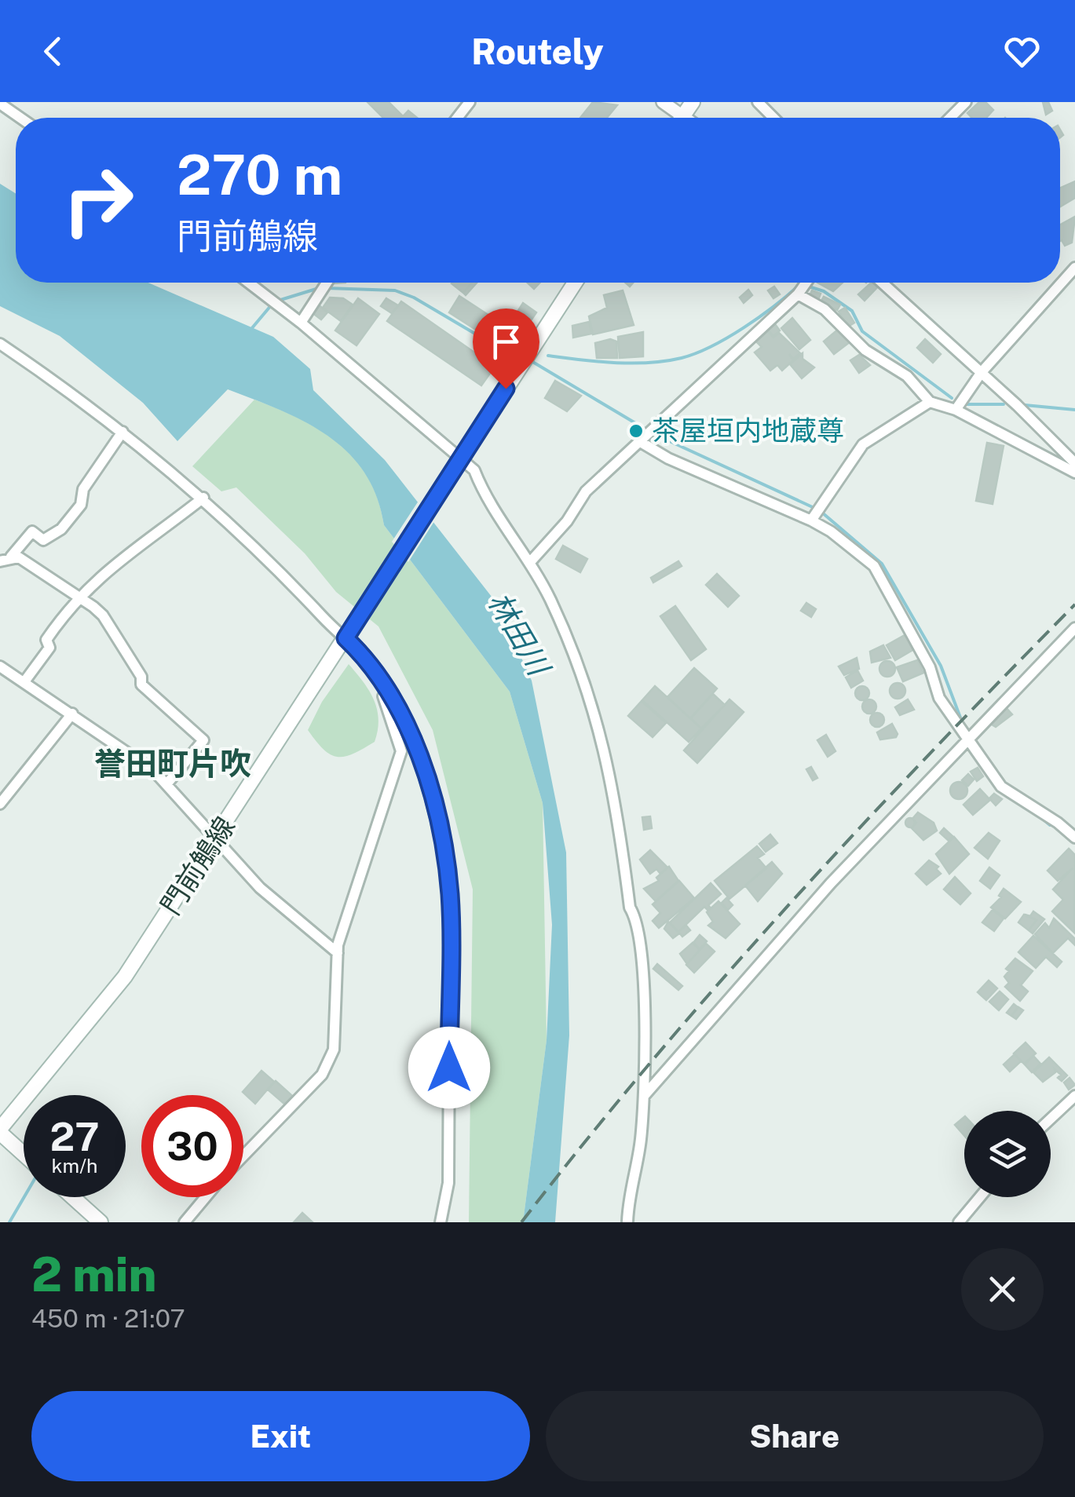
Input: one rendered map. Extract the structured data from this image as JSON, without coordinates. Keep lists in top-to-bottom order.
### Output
{
  "streets": {
    "main road": ["門前鵤線"]
  },
  "districts": ["誉田町片吹"],
  "water": ["林田川"],
  "places": ["茶屋垣内地蔵尊"],
  "page": {
    "header": "Routely",
    "turn": ["270 m", "門前鵤線"],
    "speed": "27 km/h",
    "limit": "30",
    "heading": ["2 min", "450 m · 21:07"],
    "buttons": ["Exit", "Share"]
  }
}
